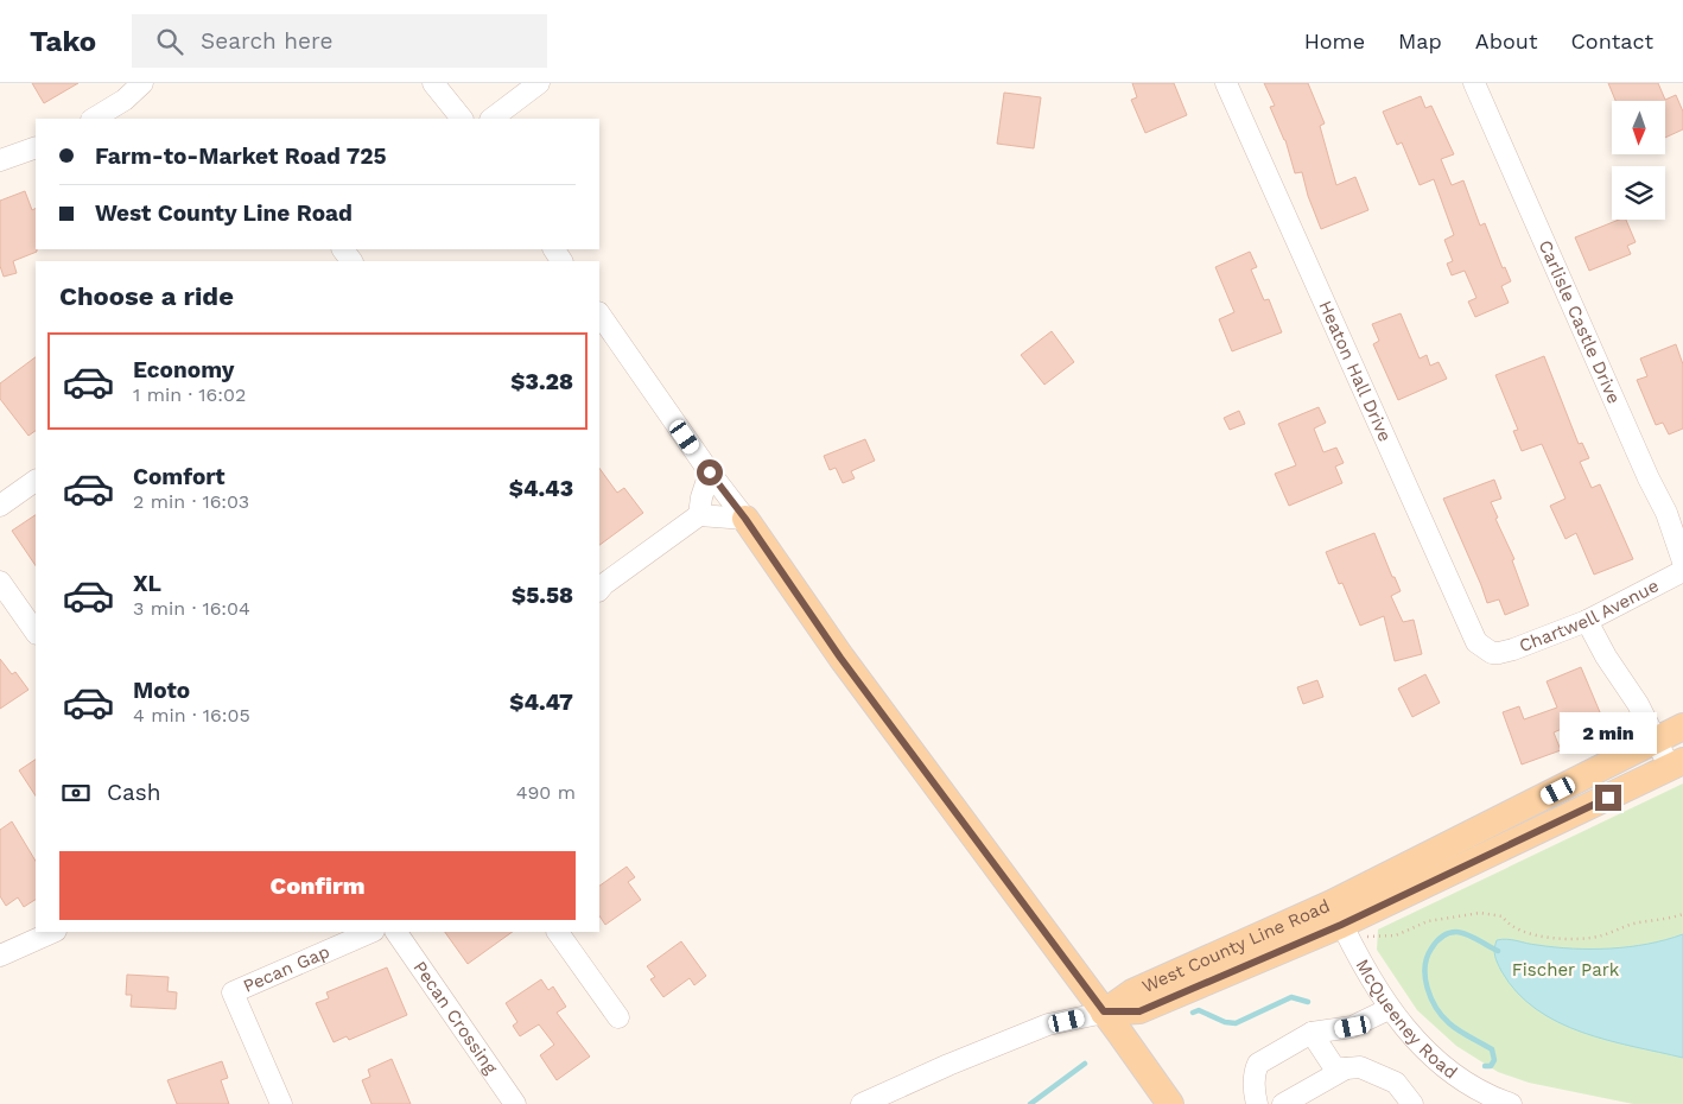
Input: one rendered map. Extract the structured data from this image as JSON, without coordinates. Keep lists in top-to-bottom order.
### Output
{
  "streets": {
    "main road": ["West County Line Road"],
    "street": [
      "Carlisle Castle Drive",
      "Heaton Hall Drive",
      "Chartwell Avenue",
      "Pecan Gap",
      "McQueeney Road",
      "Pecan Crossing"
    ]
  },
  "crossings": [
    ["Heaton Hall Drive", "Chartwell Avenue"],
    ["West County Line Road", "McQueeney Road"]
  ],
  "parks": ["Fischer Park"],
  "north": "bottom",
  "page": {
    "header": "Tako",
    "search": "Search here",
    "nav": [
      "Home",
      "Map",
      "About",
      "Contact"
    ],
    "banner": ["Farm-to-Market Road 725", "West County Line Road"],
    "heading": "Choose a ride",
    "list": [
      {
        "name": "Economy",
        "note": "1 min · 16:02",
        "value": "$3.28"
      },
      {
        "name": "Comfort",
        "note": "2 min · 16:03",
        "value": "$4.43"
      },
      {
        "name": "XL",
        "note": "3 min · 16:04",
        "value": "$5.58"
      },
      {
        "name": "Moto",
        "note": "4 min · 16:05",
        "value": "$4.47"
      }
    ],
    "bubble": "2 min",
    "pay": ["Cash", "490 m"],
    "buttons": "Confirm"
  }
}
